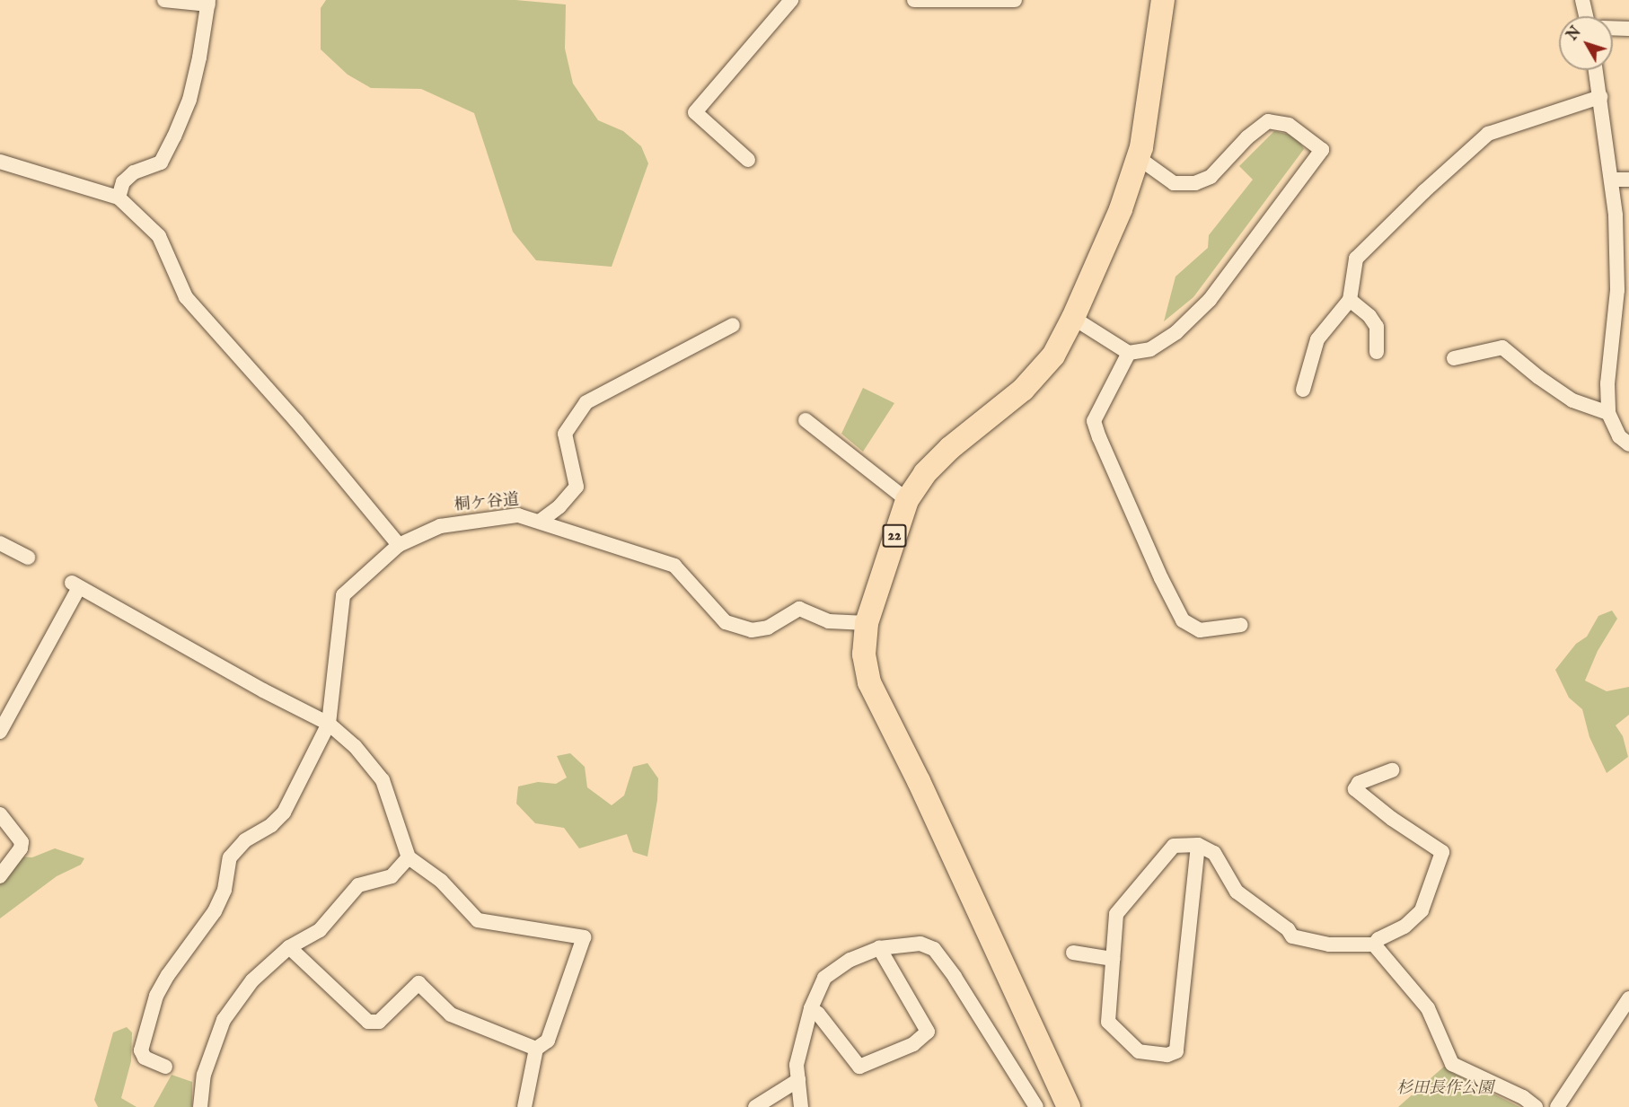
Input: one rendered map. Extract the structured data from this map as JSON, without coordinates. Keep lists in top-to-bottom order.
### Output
{
  "streets": {
    "main road": ["22"],
    "street": ["桐ケ谷道"]
  },
  "parks": ["杉田長作公園"],
  "north": "top left"
}
